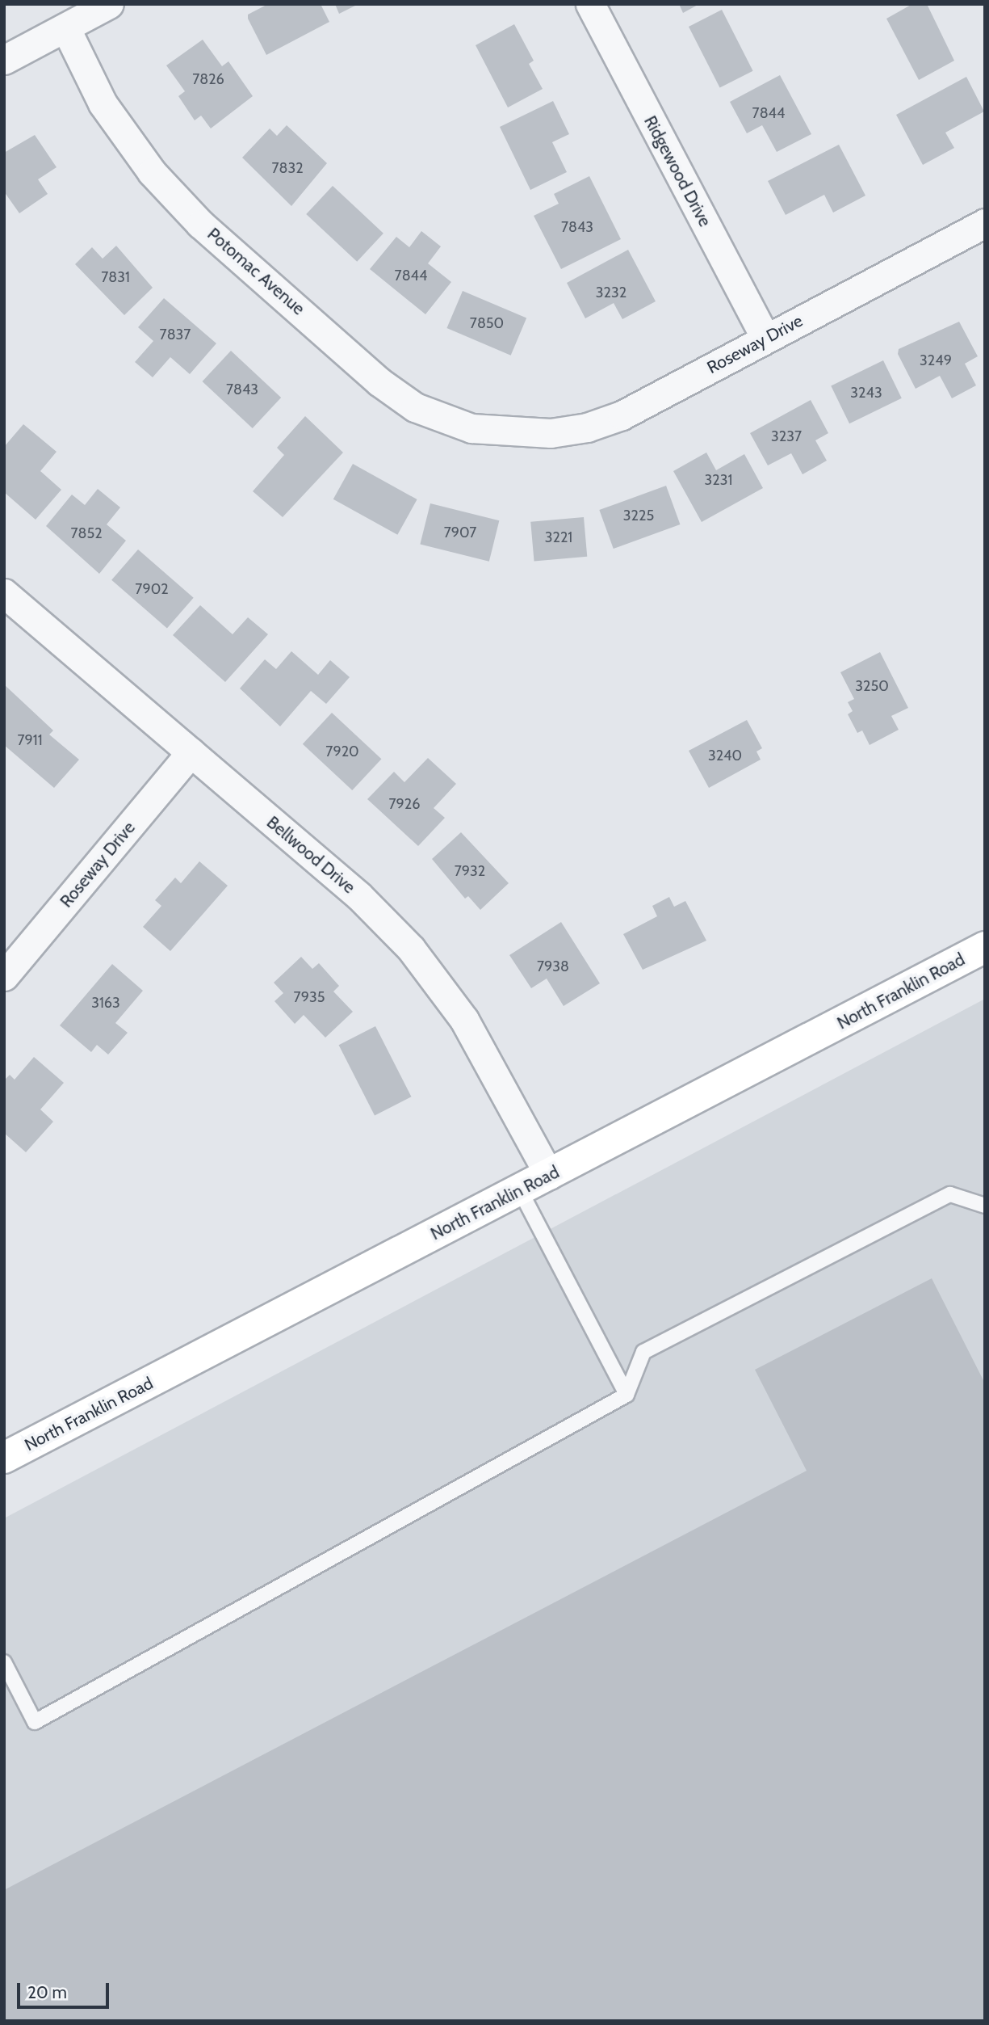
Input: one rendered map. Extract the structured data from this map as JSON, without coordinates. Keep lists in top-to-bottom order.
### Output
{
  "streets": {
    "main road": ["North Franklin Road"],
    "street": [
      "Ridgewood Drive",
      "Potomac Avenue",
      "Roseway Drive",
      "Bellwood Drive"
    ]
  },
  "crossings": [
    ["Ridgewood Drive", "Roseway Drive"],
    ["Potomac Avenue", "Roseway Drive"],
    ["Roseway Drive", "Bellwood Drive"],
    ["Bellwood Drive", "North Franklin Road"]
  ],
  "house_numbers": [
    "7826",
    "7844",
    "7832",
    "7843",
    "7844",
    "7831",
    "3232",
    "7850",
    "7837",
    "3249",
    "7843",
    "3243",
    "3237",
    "3231",
    "3225",
    "7907",
    "7852",
    "3221",
    "7902",
    "3250",
    "7911",
    "7920",
    "3240",
    "7926",
    "7932",
    "7938",
    "7935",
    "3163"
  ],
  "scale_bar": "20 m"
}
